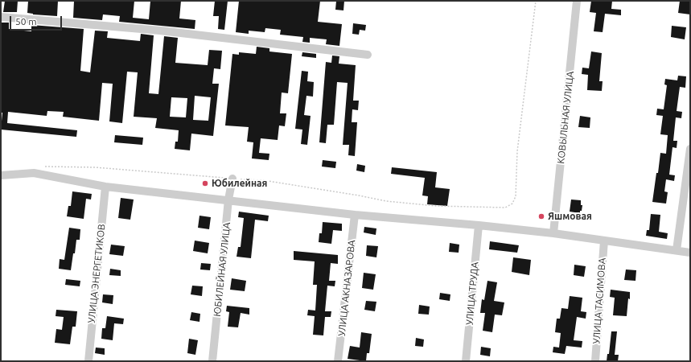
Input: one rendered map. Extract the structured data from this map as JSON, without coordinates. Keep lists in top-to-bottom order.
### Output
{
  "streets": {
    "street": [
      "КОВЫЛЬНАЯ УЛИЦА",
      "ЮБИЛЕЙНАЯ УЛИЦА",
      "УЛИЦА ЭНЕРГЕТИКОВ",
      "УЛИЦА АКНАЗАРОВА",
      "УЛИЦА ТРУДА",
      "УЛИЦА ТАСИМОВА"
    ]
  },
  "places": ["Юбилейная", "Яшмовая"],
  "scale_bar": "50 m"
}
